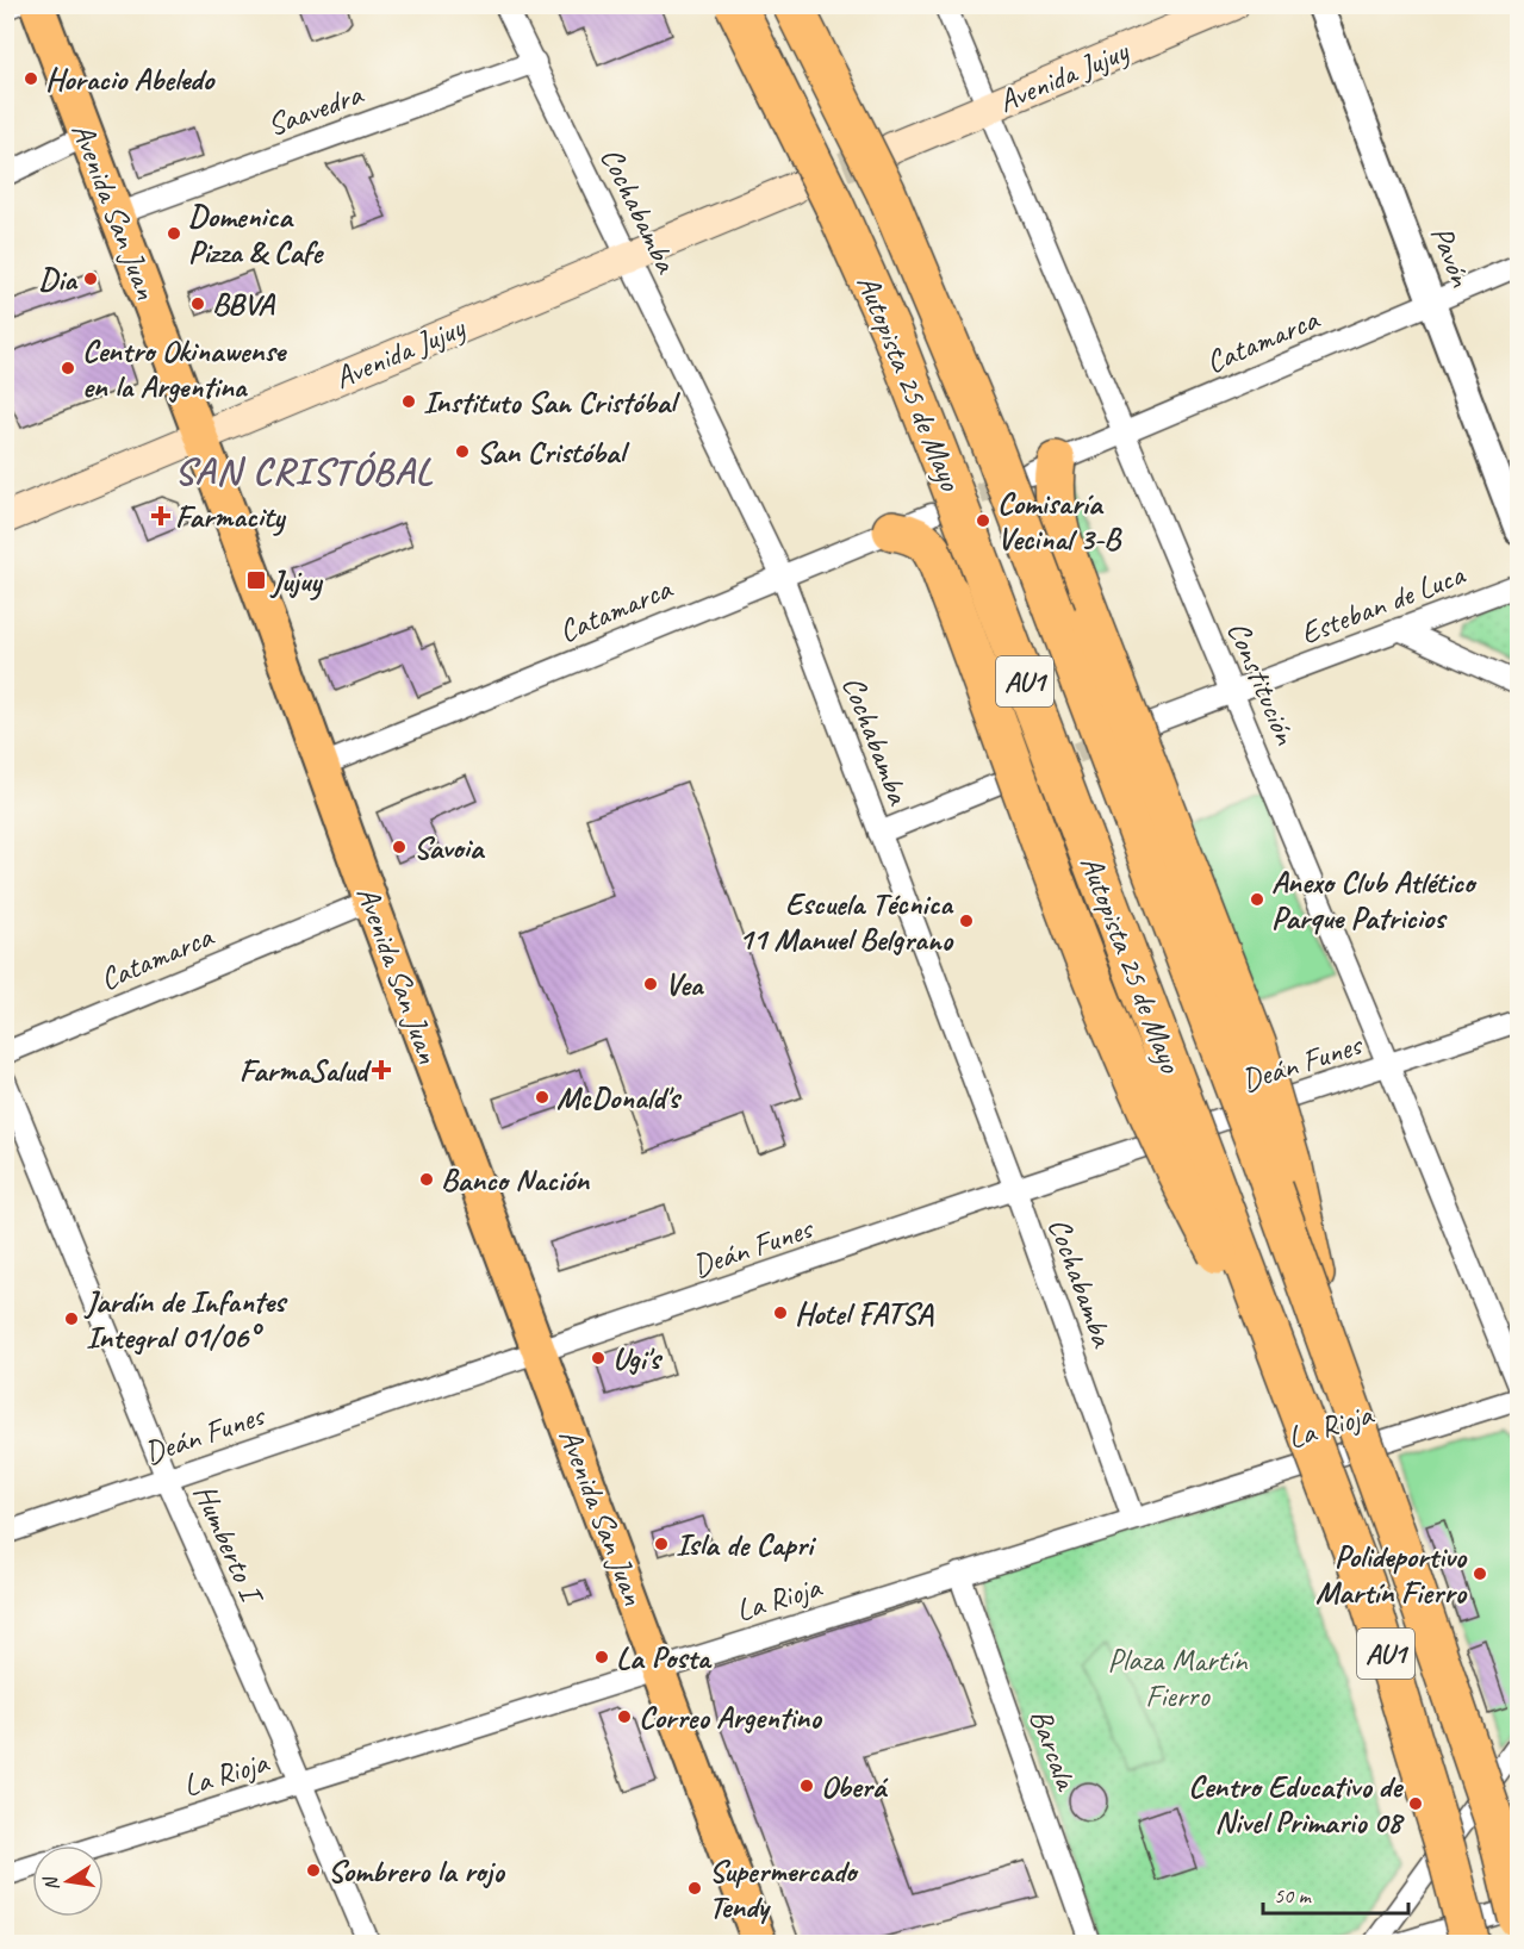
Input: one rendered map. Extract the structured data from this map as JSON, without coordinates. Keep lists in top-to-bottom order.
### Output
{
  "streets": {
    "highway": ["Autopista 25 de Mayo", "AU1"],
    "main road": ["Avenida Jujuy", "Avenida San Juan"],
    "street": [
      "Saavedra",
      "Cochabamba",
      "Pavón",
      "Catamarca",
      "Esteban de Luca",
      "Constitución",
      "Deán Funes",
      "La Rioja",
      "Humberto I",
      "Barcala"
    ]
  },
  "crossings": [
    ["Avenida Jujuy", "Cochabamba"],
    ["Avenida Jujuy", "Avenida San Juan"],
    ["Avenida Jujuy", "Constitución"],
    ["Saavedra", "Cochabamba"],
    ["Saavedra", "Avenida San Juan"],
    ["Cochabamba", "Catamarca"],
    ["Cochabamba", "Deán Funes"],
    ["Cochabamba", "La Rioja"],
    ["Avenida San Juan", "Catamarca"],
    ["Avenida San Juan", "Deán Funes"],
    ["Avenida San Juan", "La Rioja"],
    ["Pavón", "Catamarca"],
    ["Catamarca", "Constitución"],
    ["Esteban de Luca", "Constitución"],
    ["Constitución", "Deán Funes"],
    ["Deán Funes", "Humberto I"],
    ["La Rioja", "Humberto I"],
    ["La Rioja", "Barcala"]
  ],
  "districts": ["SAN CRISTÓBAL"],
  "parks": ["Plaza Martín Fierro"],
  "places": {
    "other": [
      "Horacio Abeledo",
      "Domenica Pizza & Cafe",
      "Dia",
      "BBVA",
      "Centro Okinawense en la Argentina",
      "Instituto San Cristóbal",
      "San Cristóbal",
      "Comisaría Vecinal 3-B",
      "Savoia",
      "Anexo Club Atlético Parque Patricios",
      "Escuela Técnica 11 Manuel Belgrano",
      "Vea",
      "McDonald's",
      "Banco Nación",
      "Hotel FATSA",
      "Jardín de Infantes Integral 01/06°",
      "Ugi's",
      "Isla de Capri",
      "Polideportivo Martín Fierro",
      "La Posta",
      "Correo Argentino",
      "Oberá",
      "Centro Educativo de Nivel Primario 08",
      "Sombrero la rojo",
      "Supermercado Tendy"
    ],
    "health": ["Farmacity", "FarmaSalud"],
    "transit": ["Jujuy"]
  },
  "scale_bar": "50 m",
  "north": "left"
}
